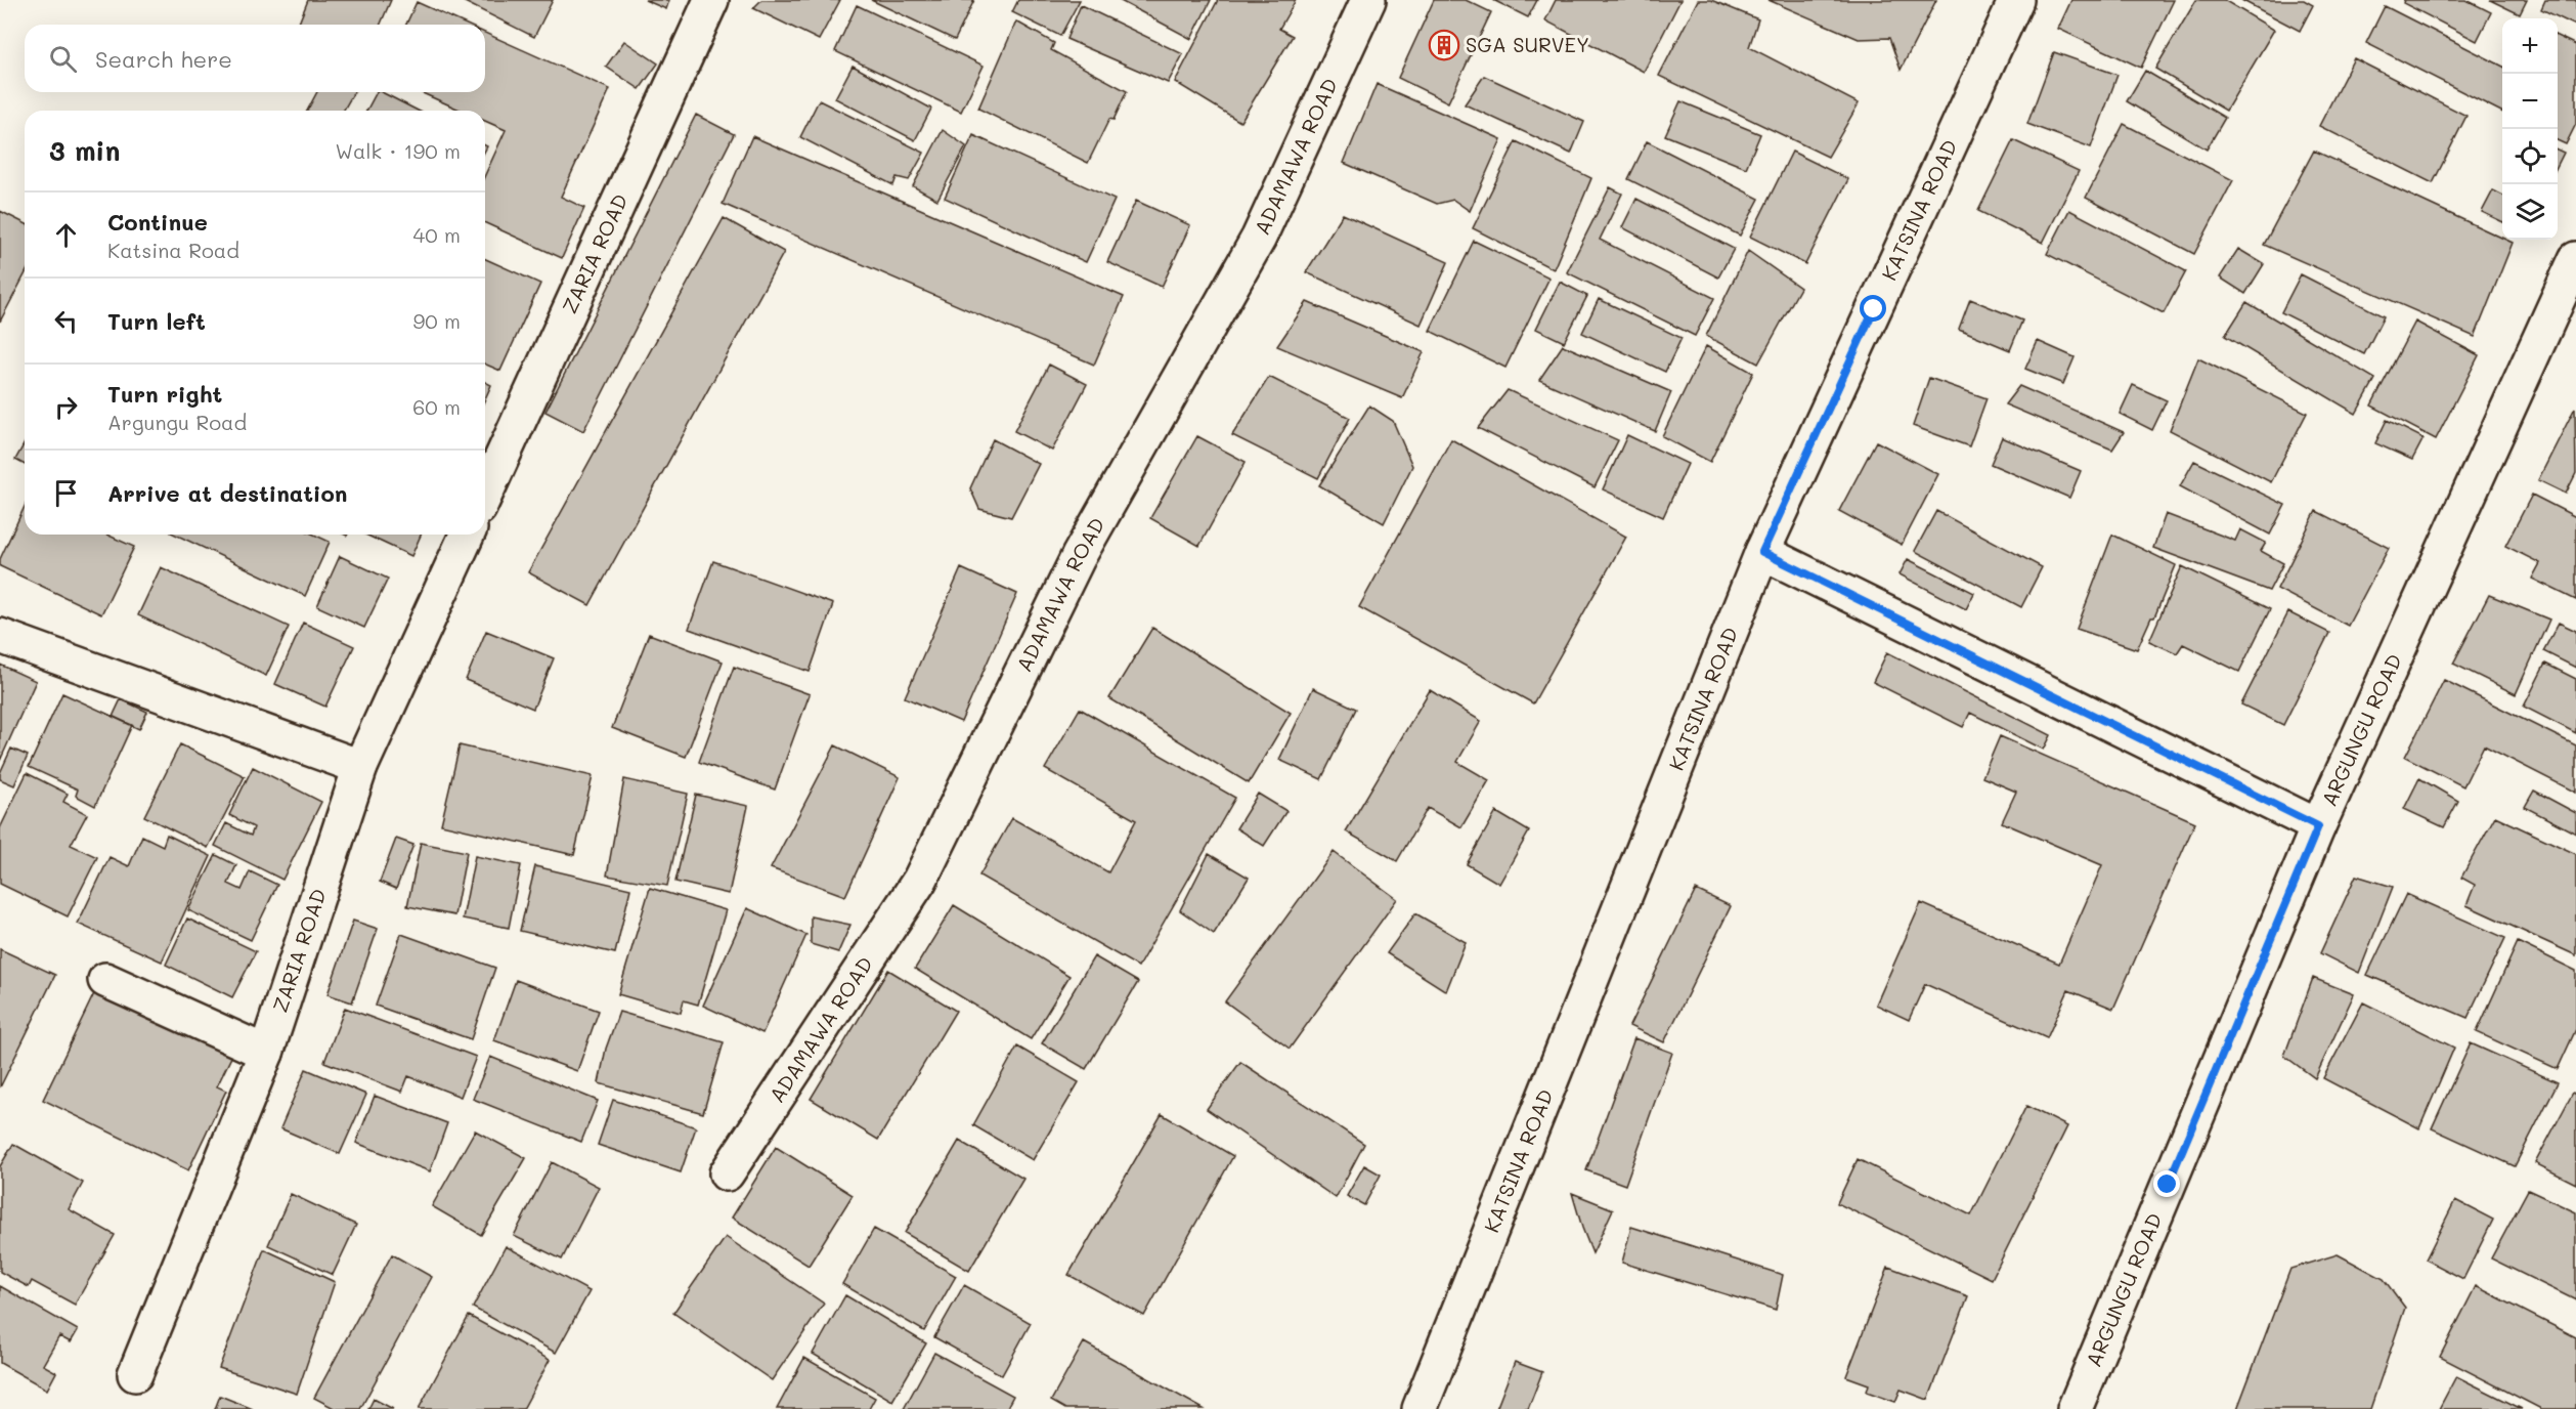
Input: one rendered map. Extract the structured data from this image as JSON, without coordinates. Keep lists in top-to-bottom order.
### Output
{
  "streets": {
    "street": [
      "ADAMAWA ROAD",
      "KATSINA ROAD",
      "ZARIA ROAD",
      "ARGUNGU ROAD"
    ]
  },
  "places": {
    "building": ["SGA SURVEY"]
  },
  "page": {
    "map_buttons": ["+", "−"],
    "search": "Search here",
    "heading": ["3 min", "Walk · 190 m"],
    "list": [
      ["Continue", "Katsina Road", "40 m"],
      ["Turn left", "90 m"],
      ["Turn right", "Argungu Road", "60 m"],
      "Arrive at destination"
    ]
  }
}
